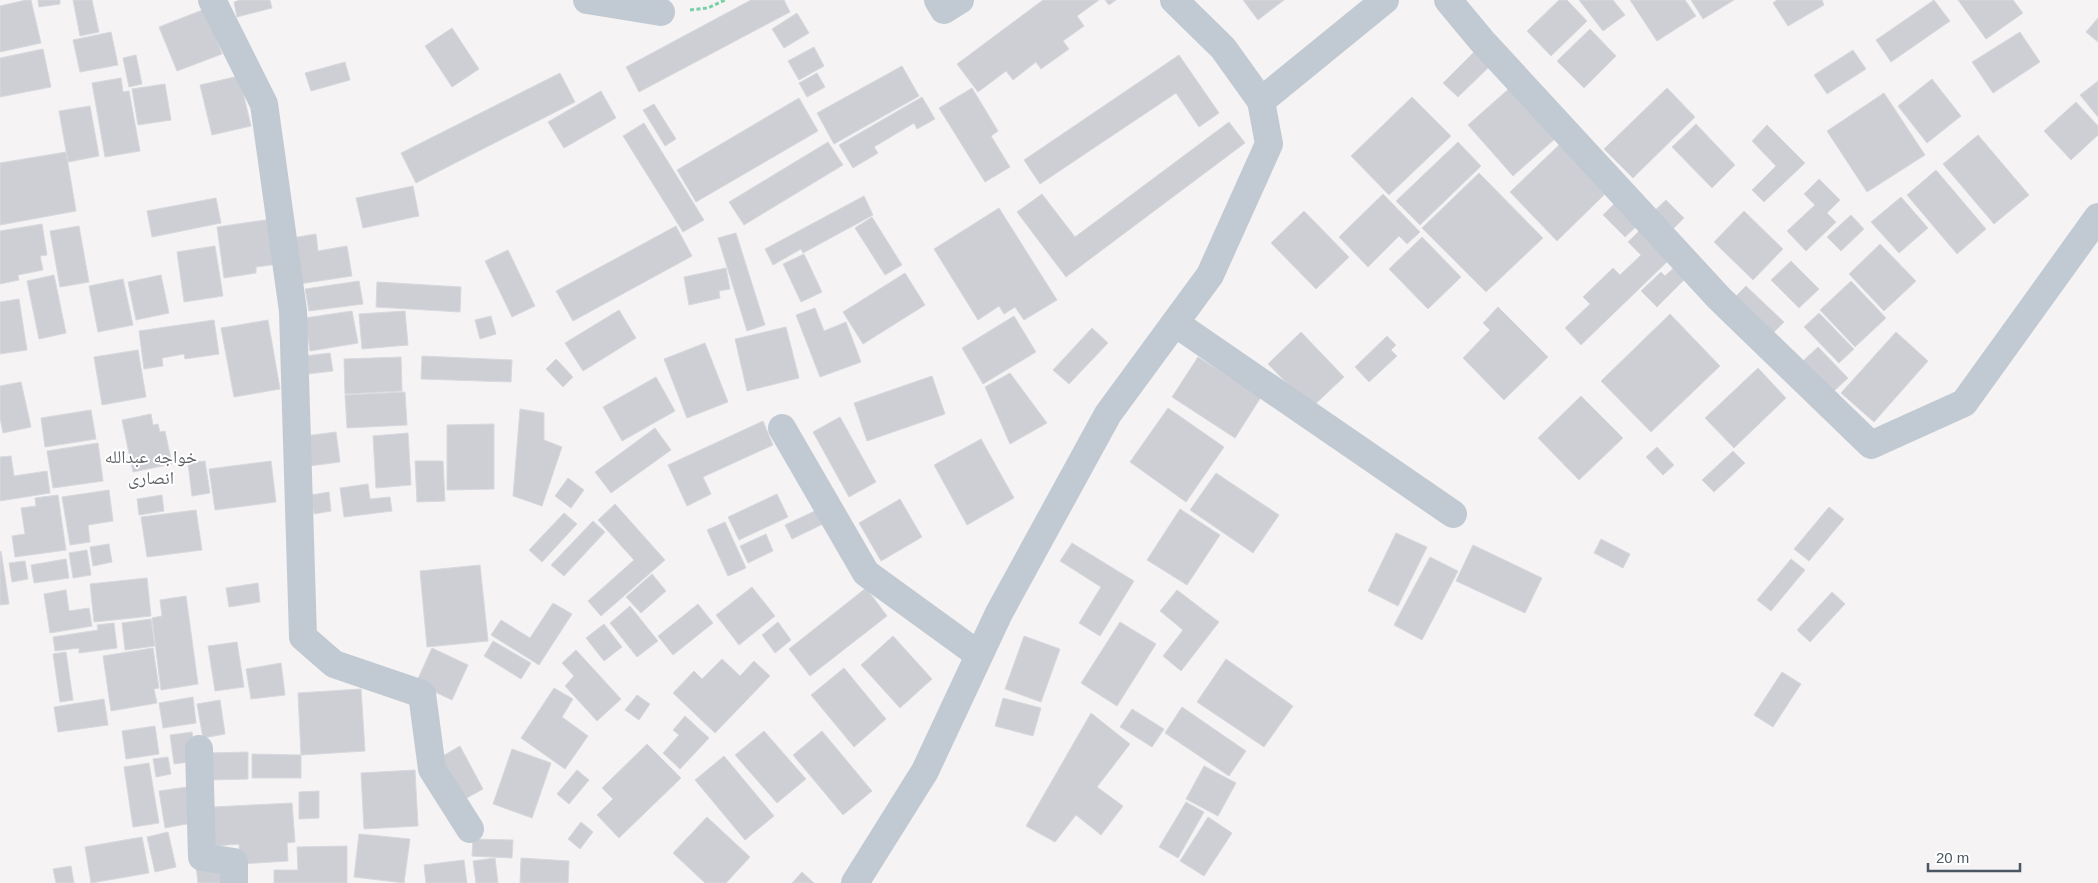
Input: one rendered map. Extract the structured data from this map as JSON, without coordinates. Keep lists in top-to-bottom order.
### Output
{
  "districts": ["خواجه عبدالله انصاری"],
  "scale_bar": "20 m"
}
